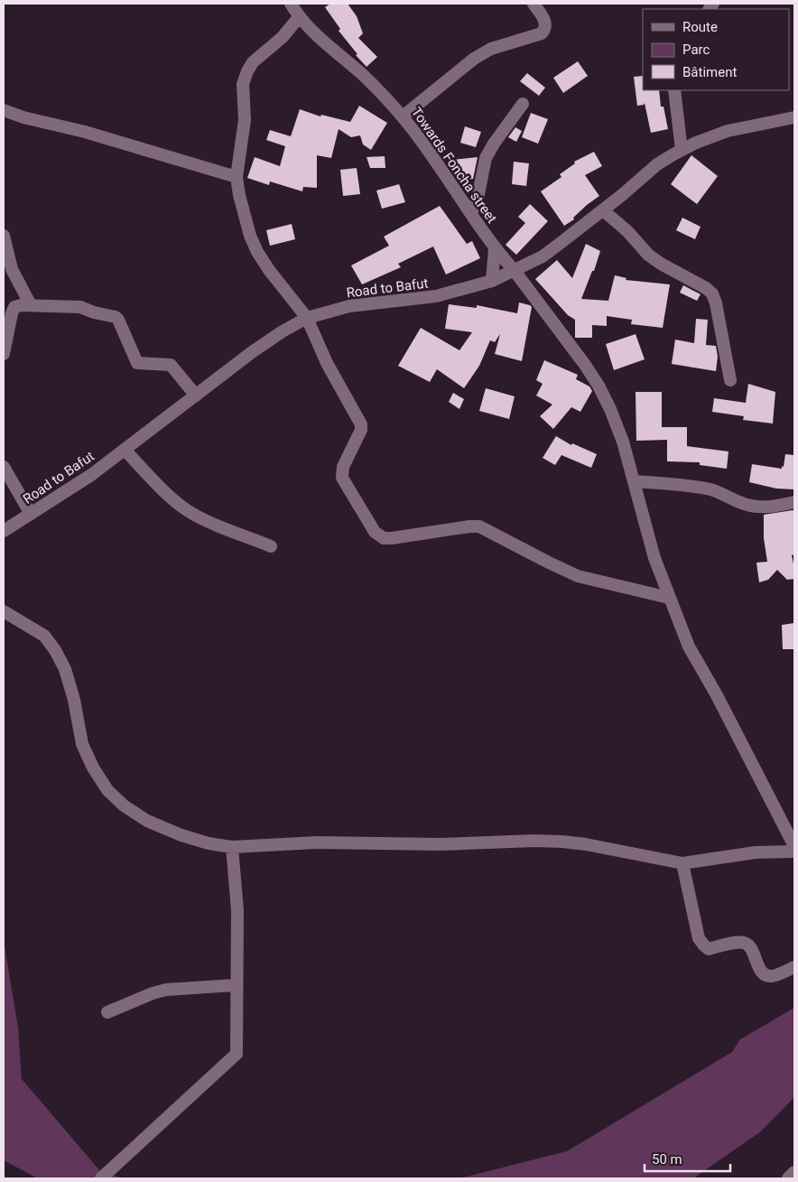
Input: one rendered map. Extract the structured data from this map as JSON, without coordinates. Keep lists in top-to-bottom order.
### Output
{
  "streets": {
    "street": ["Towards Foncha street", "Road to Bafut"]
  },
  "crossings": [
    ["Towards Foncha street", "Road to Bafut"]
  ],
  "legend": ["Route", "Parc", "Bâtiment"],
  "scale_bar": "50 m"
}
